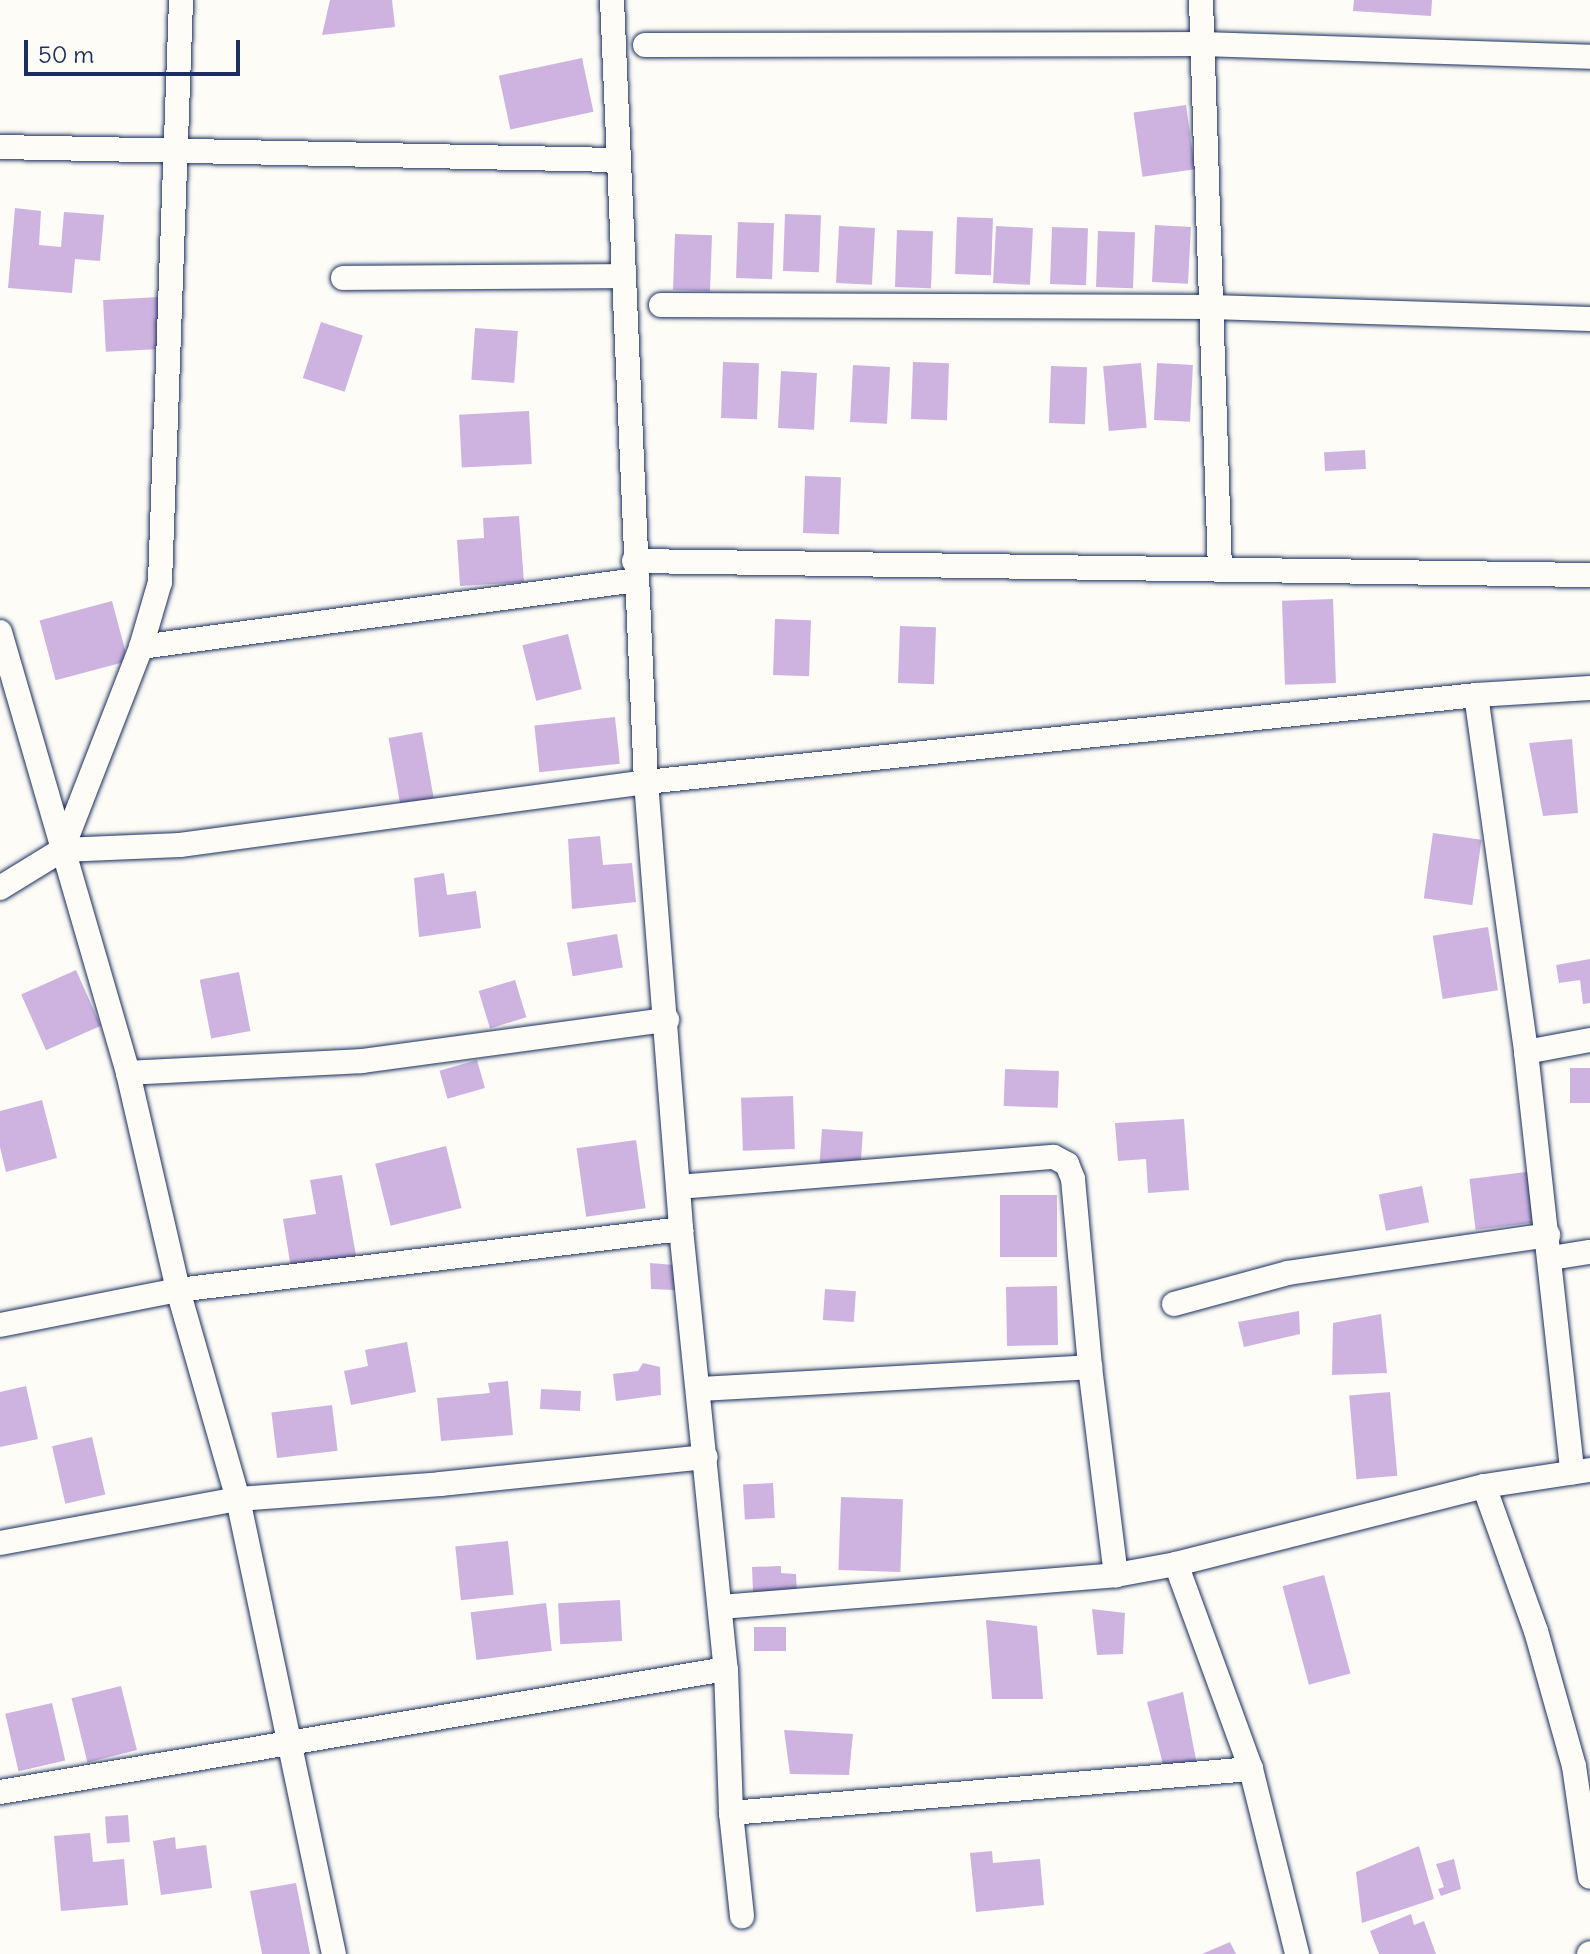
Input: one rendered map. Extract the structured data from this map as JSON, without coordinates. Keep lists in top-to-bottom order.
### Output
{
  "scale_bar": "50 m"
}
